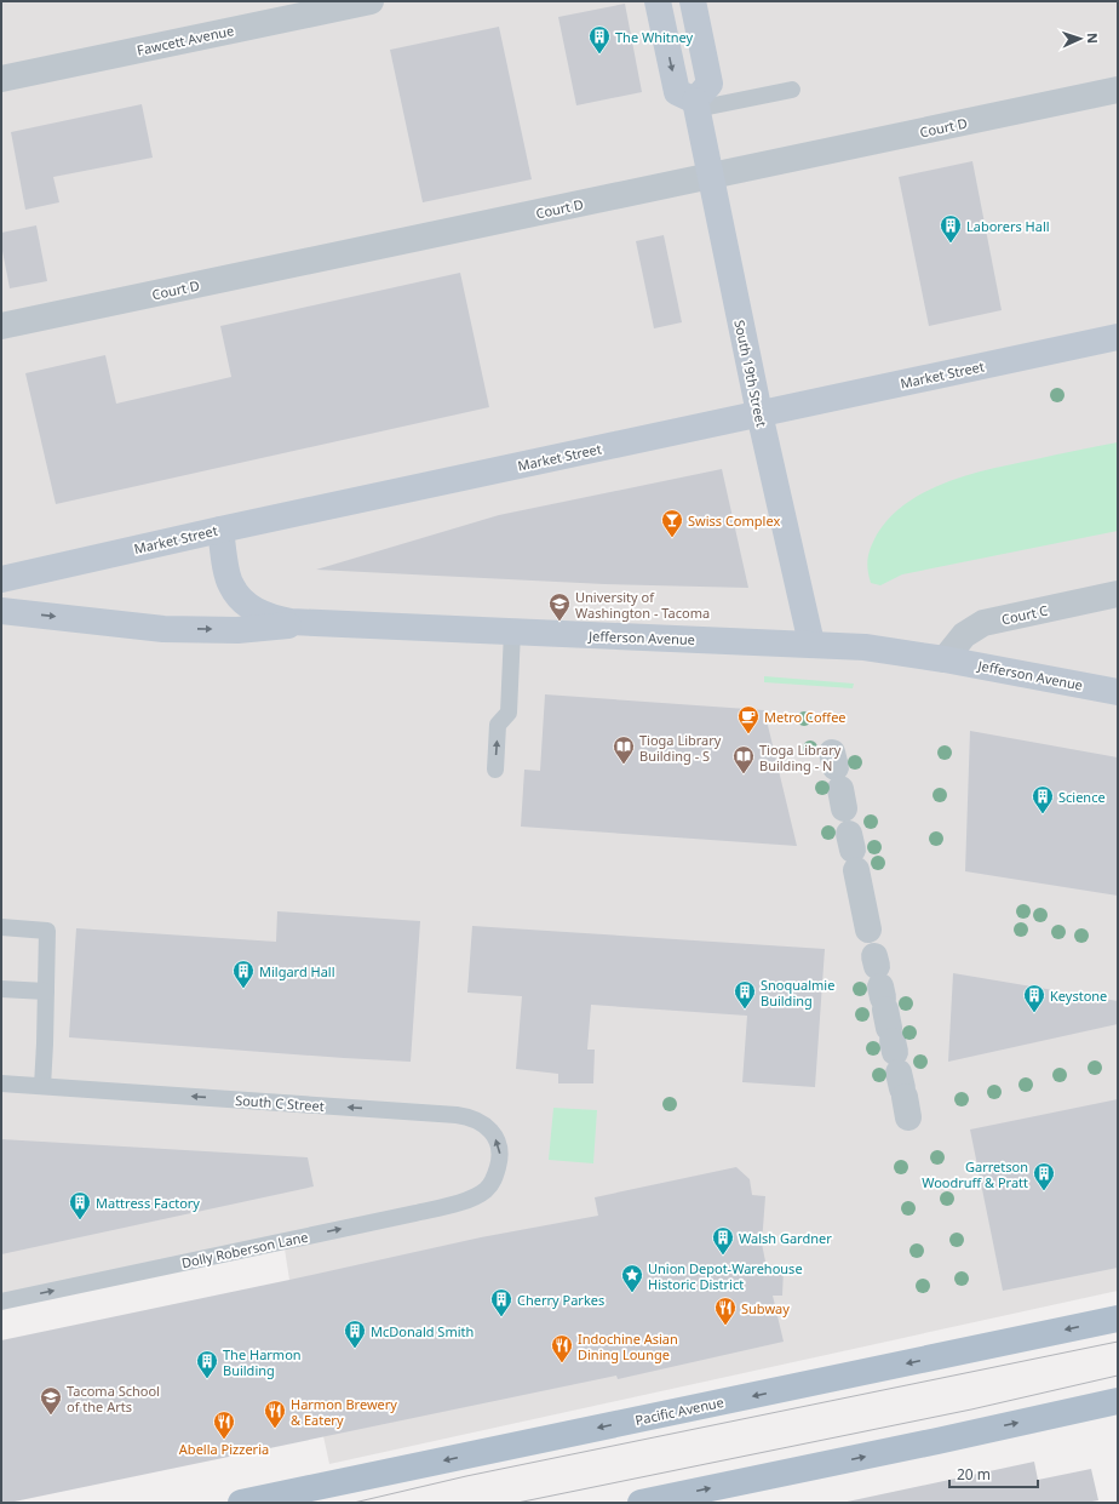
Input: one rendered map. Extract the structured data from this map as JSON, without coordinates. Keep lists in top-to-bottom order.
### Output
{
  "streets": {
    "main road": [
      "South 19th Street",
      "Market Street",
      "Jefferson Avenue",
      "Pacific Avenue"
    ],
    "street": ["Fawcett Avenue", "Court D", "Court C"],
    "lane": ["South C Street", "Dolly Roberson Lane"]
  },
  "crossings": [
    ["Court D", "South 19th Street"],
    ["South 19th Street", "Market Street"],
    ["South 19th Street", "Jefferson Avenue"],
    ["Market Street", "Jefferson Avenue"],
    ["Court C", "Jefferson Avenue"],
    ["South C Street", "Dolly Roberson Lane"]
  ],
  "one_way": ["South C Street", "Dolly Roberson Lane"],
  "places": {
    "building": [
      "The Whitney",
      "Laborers Hall",
      "Science",
      "Milgard Hall",
      "Snoqualmie Building",
      "Keystone",
      "Garretson Woodruff & Pratt",
      "Mattress Factory",
      "Walsh Gardner",
      "Cherry Parkes",
      "McDonald Smith",
      "The Harmon Building"
    ],
    "bar": ["Swiss Complex"],
    "school or university": ["University of Washington - Tacoma", "Tacoma School of the Arts"],
    "cafe": ["Metro Coffee"],
    "library": ["Tioga Library Building - S", "Tioga Library Building - N"],
    "place": ["Union Depot-Warehouse Historic District"],
    "restaurant": [
      "Subway",
      "Indochine Asian Dining Lounge",
      "Harmon Brewery & Eatery",
      "Abella Pizzeria"
    ]
  },
  "scale_bar": "20 m",
  "north": "right"
}
